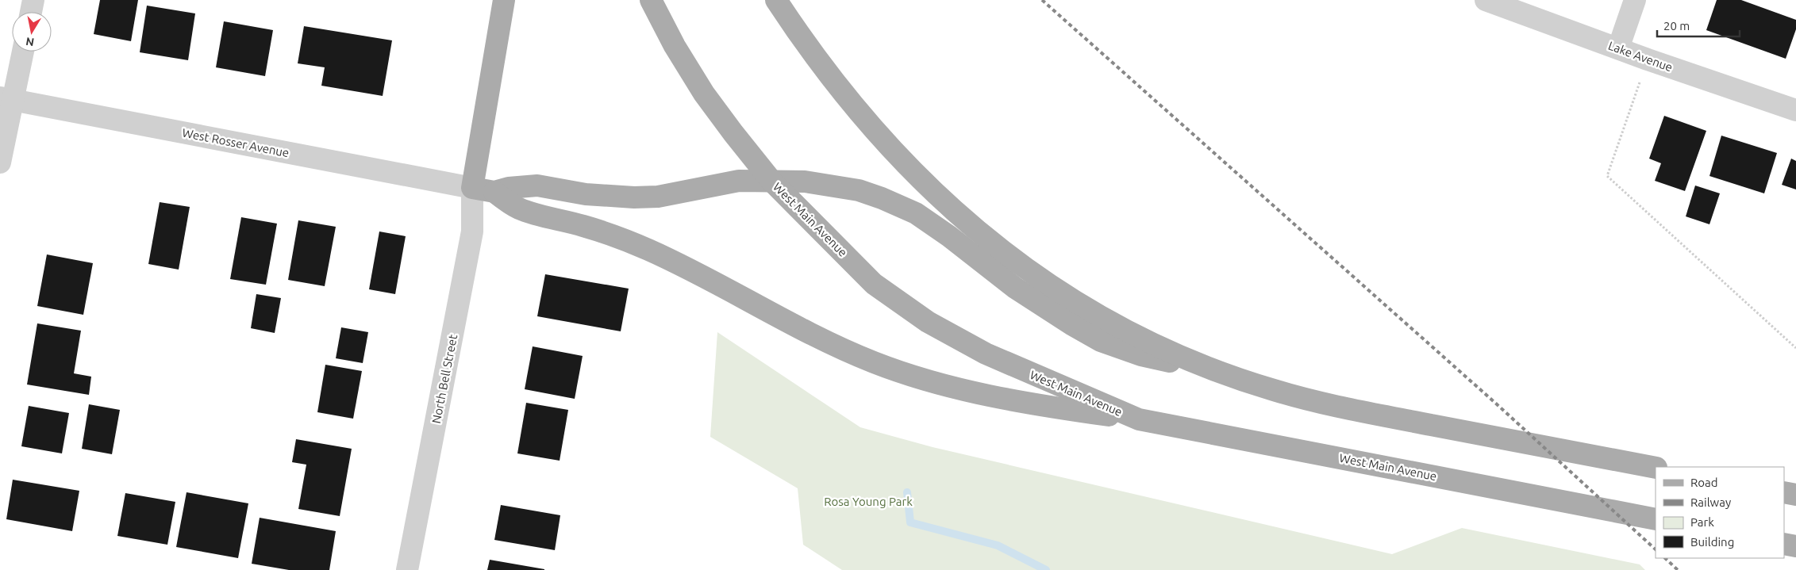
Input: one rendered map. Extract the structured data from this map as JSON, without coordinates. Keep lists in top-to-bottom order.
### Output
{
  "streets": {
    "main road": ["West Main Avenue"],
    "street": ["Lake Avenue", "West Rosser Avenue", "North Bell Street"]
  },
  "crossings": [
    ["West Rosser Avenue", "North Bell Street"]
  ],
  "parks": ["Rosa Young Park"],
  "legend": [
    "Road",
    "Railway",
    "Park",
    "Building"
  ],
  "scale_bar": "20 m",
  "north": "bottom"
}
